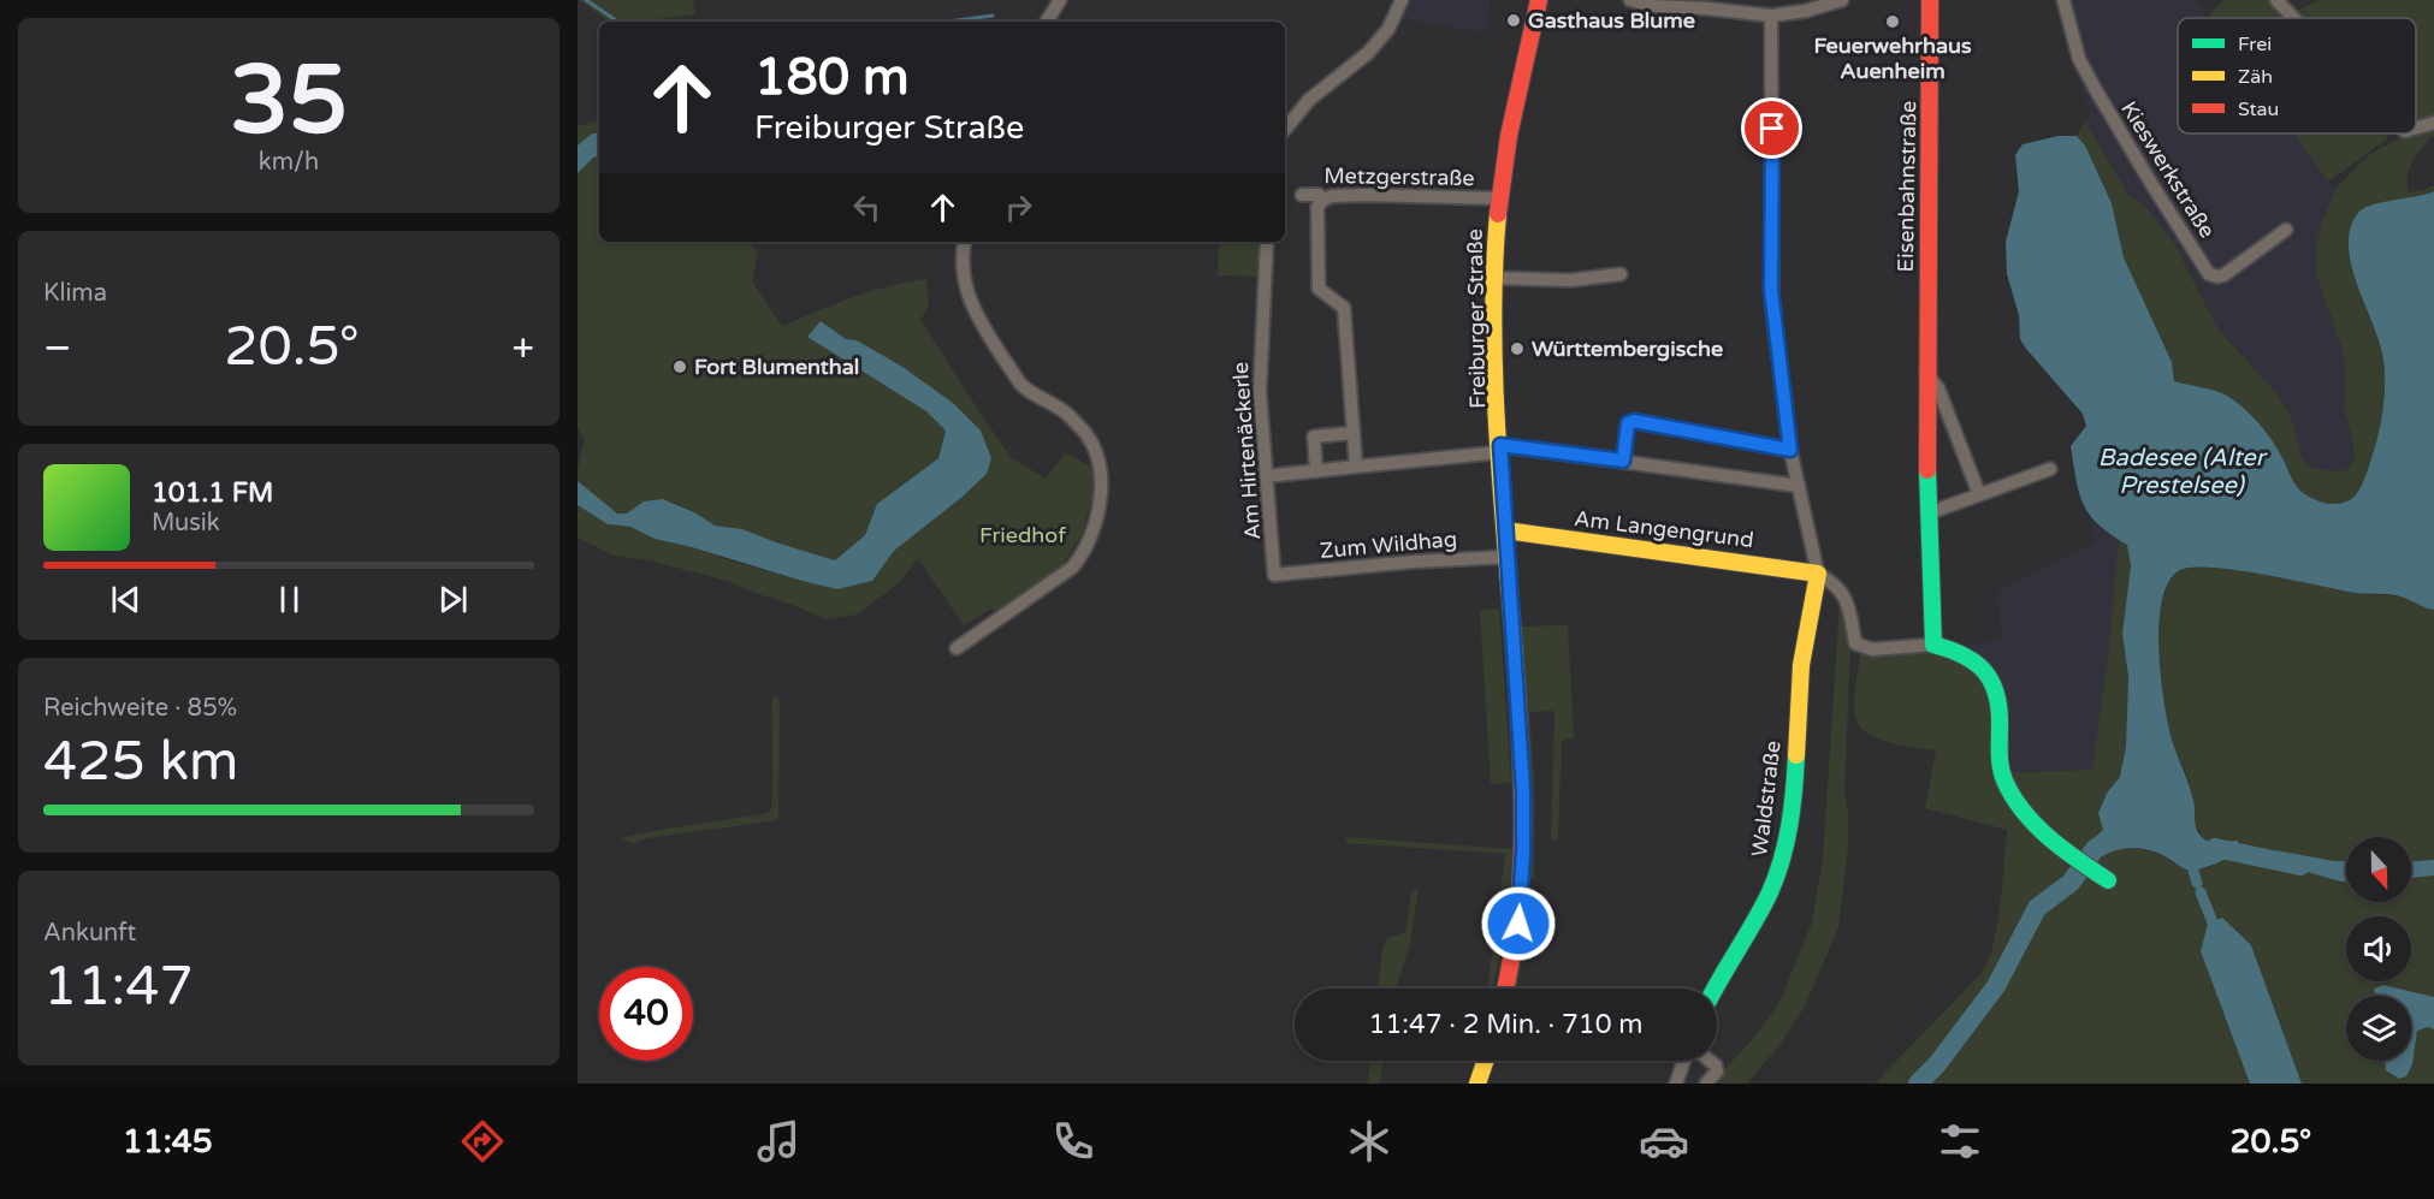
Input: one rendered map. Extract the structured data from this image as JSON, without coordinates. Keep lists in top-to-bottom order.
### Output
{
  "streets": {
    "street": [
      "Kieswerkstraße",
      "Metzgerstraße",
      "Eisenbahnstraße",
      "Freiburger Straße",
      "Am Hirtenäckerle",
      "Am Langengrund",
      "Zum Wildhag",
      "Waldstraße"
    ]
  },
  "crossings": [
    ["Metzgerstraße", "Freiburger Straße"],
    ["Freiburger Straße", "Am Langengrund"],
    ["Freiburger Straße", "Zum Wildhag"],
    ["Am Hirtenäckerle", "Zum Wildhag"],
    ["Am Langengrund", "Waldstraße"]
  ],
  "water": ["Badesee (Alter Prestelsee)"],
  "parks": ["Friedhof"],
  "places": [
    "Gasthaus Blume",
    "Feuerwehrhaus Auenheim",
    "Württembergische",
    "Fort Blumenthal"
  ],
  "legend": ["Frei", "Zäh", "Stau"],
  "north": "bottom",
  "page": {
    "tile": [
      ["35", "km/h"],
      "Klima",
      ["Reichweite · 85%", "425 km"],
      ["Ankunft", "11:47"]
    ],
    "turn": ["180 m", "Freiburger Straße"],
    "heat": ["−", "20.5°", "+"],
    "song": ["101.1 FM", "Musik"],
    "limit": "40",
    "trip": "11:47 · 2 Min. · 710 m",
    "tabs": ["11:45", "20.5°"]
  }
}
